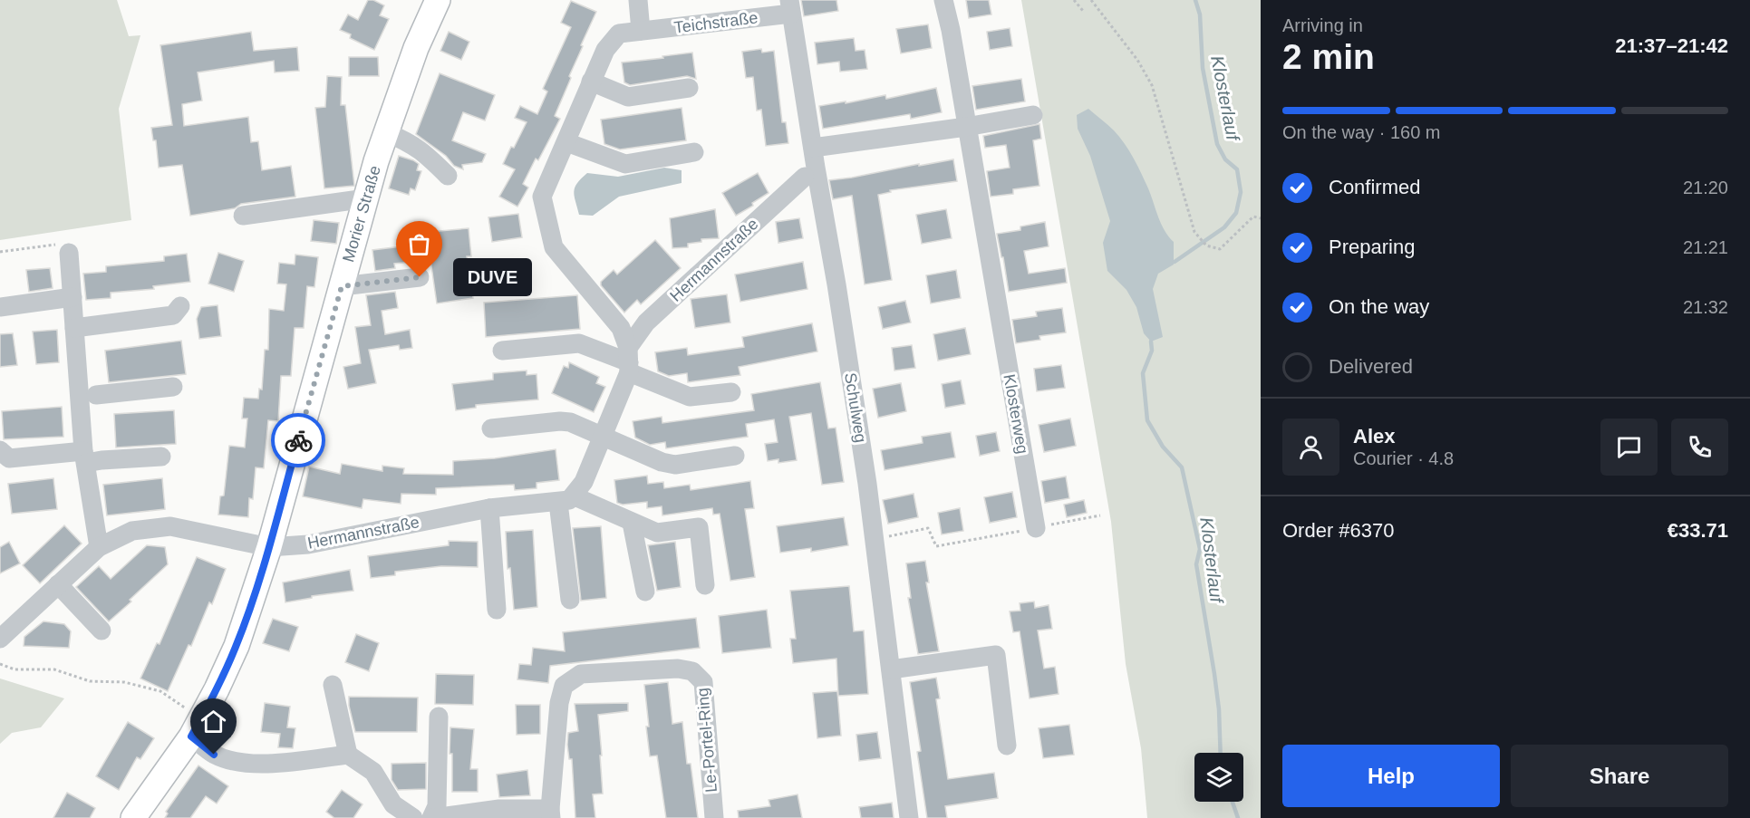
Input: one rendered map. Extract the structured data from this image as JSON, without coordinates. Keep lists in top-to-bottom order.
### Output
{
  "streets": {
    "main road": ["Morier Straße"],
    "street": [
      "Teichstraße",
      "Hermannstraße",
      "Schulweg",
      "Klosterweg",
      "Le-Portel-Ring"
    ]
  },
  "crossings": [
    ["Teichstraße", "Hermannstraße"],
    ["Teichstraße", "Schulweg"],
    ["Morier Straße", "Hermannstraße"]
  ],
  "water": ["Klosterlauf"],
  "places": ["DUVE"],
  "page": {
    "heading": ["2 min", "Arriving in", "21:37–21:42"],
    "panel": [
      "Alex",
      "Courier · 4.8",
      "Order #6370",
      "€33.71"
    ],
    "bar": "On the way · 160 m",
    "list": [
      ["Confirmed", "21:20"],
      ["Preparing", "21:21"],
      ["On the way", "21:32"],
      "Delivered"
    ],
    "bubble": "DUVE",
    "buttons": ["Help", "Share"]
  }
}
